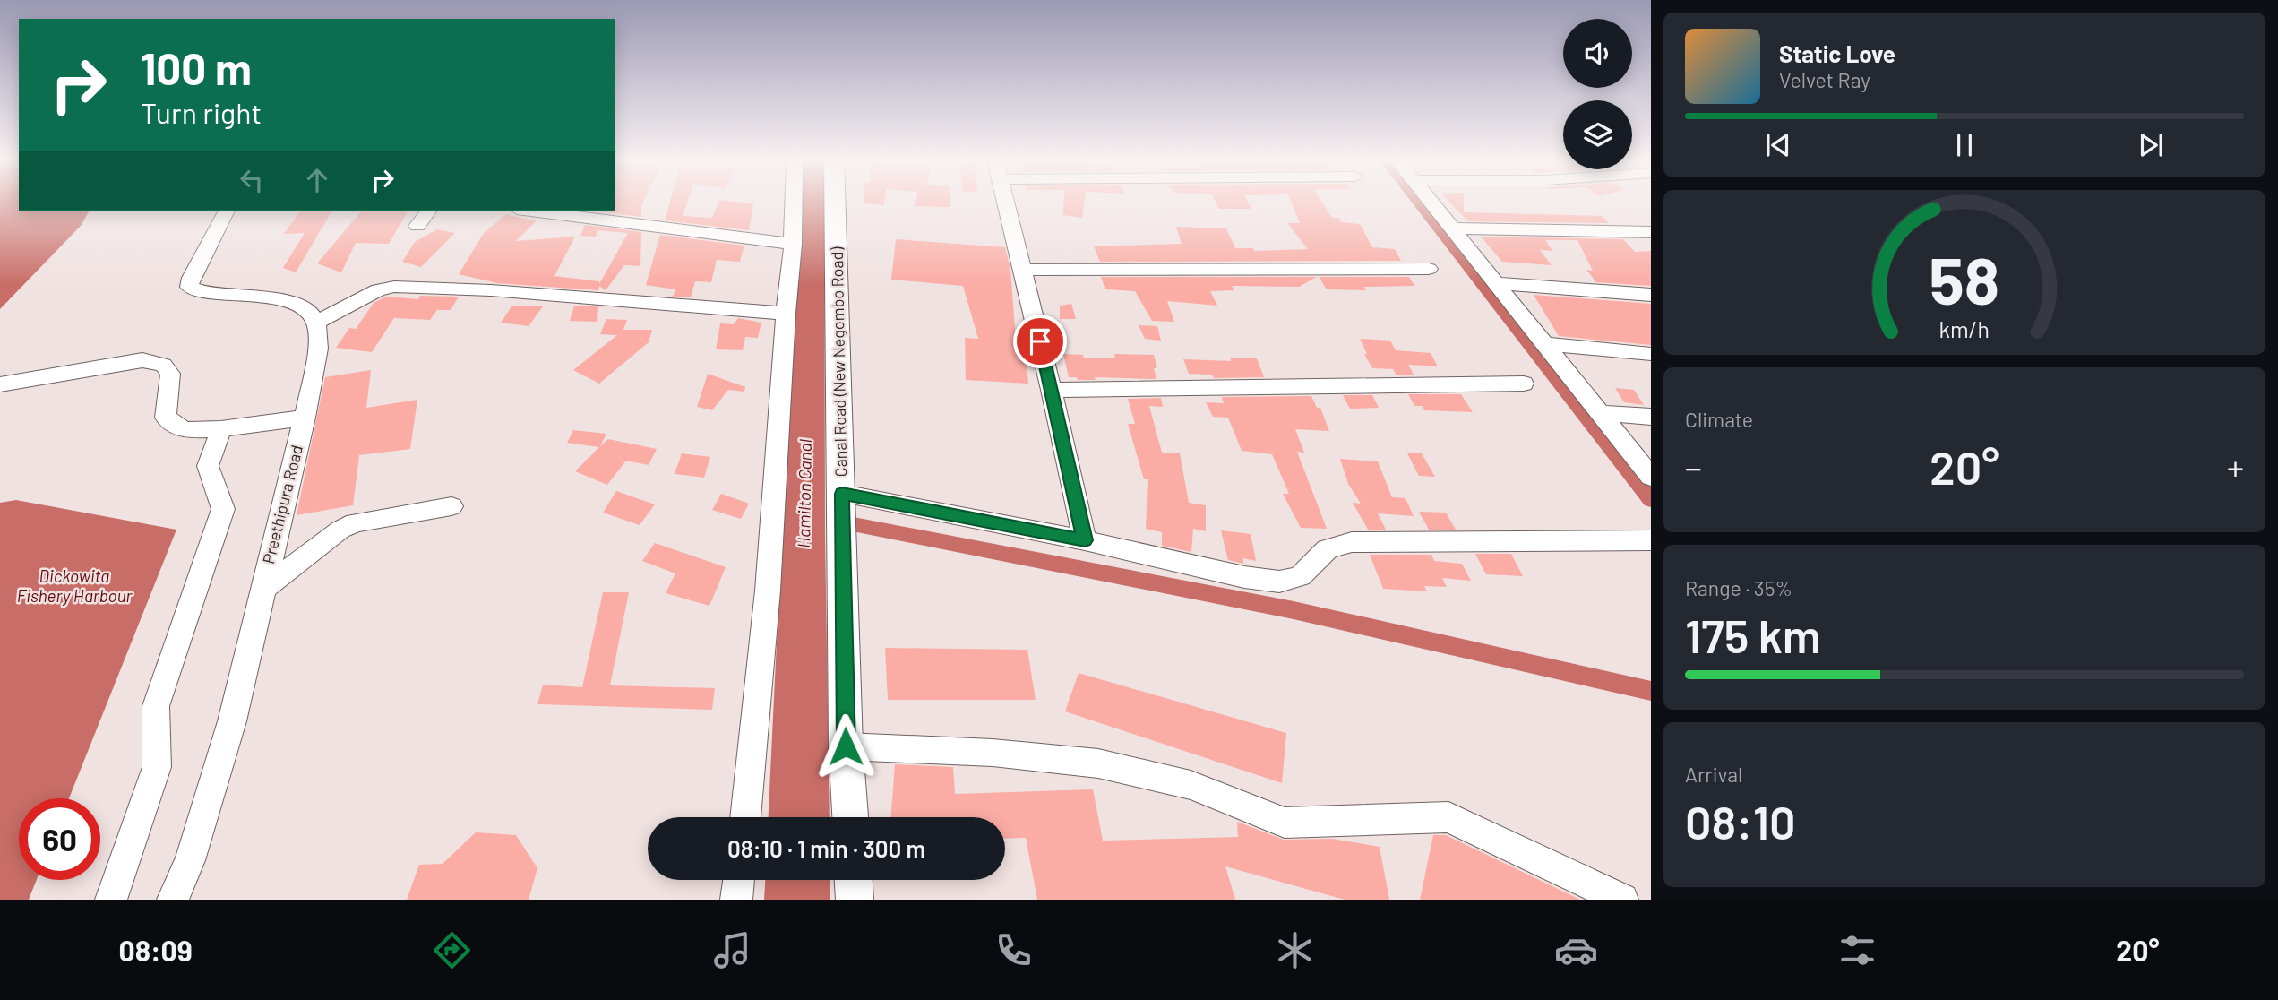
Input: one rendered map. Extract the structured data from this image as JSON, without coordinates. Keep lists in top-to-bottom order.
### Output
{
  "streets": {
    "main road": ["Canal Road (New Negombo Road)"],
    "street": ["Preethipura Road"]
  },
  "water": ["Hamilton Canal", "Dickowita Fishery Harbour"],
  "page": {
    "turn": ["100 m", "Turn right"],
    "song": ["Static Love", "Velvet Ray"],
    "tile": [
      "Climate",
      ["Range · 35%", "175 km"],
      ["Arrival", "08:10"]
    ],
    "heat": ["−", "20°", "+"],
    "limit": "60",
    "trip": "08:10 · 1 min · 300 m",
    "tabs": ["08:09", "20°"],
    "gauge": ["58", "km/h"]
  }
}
